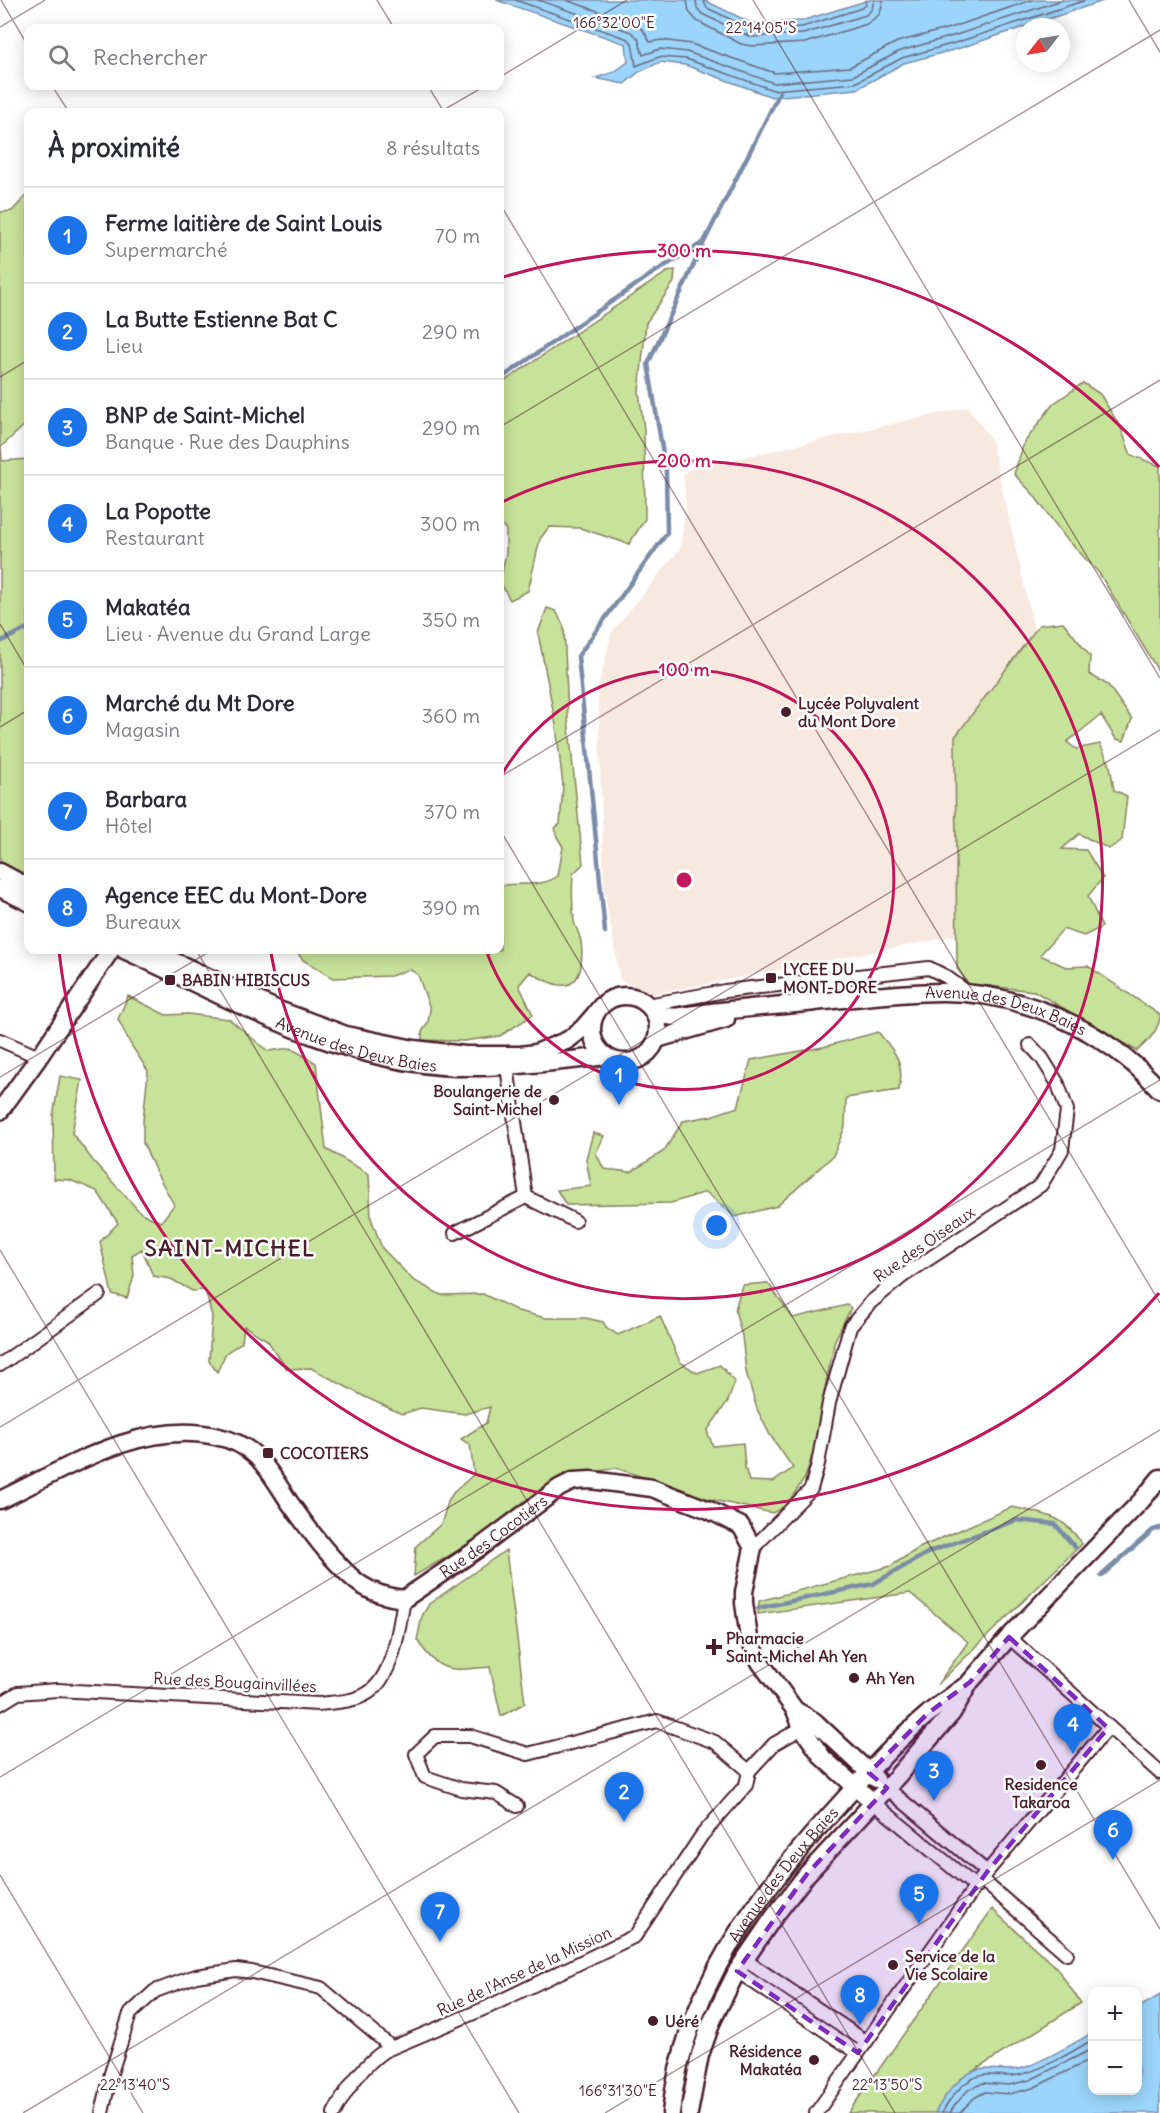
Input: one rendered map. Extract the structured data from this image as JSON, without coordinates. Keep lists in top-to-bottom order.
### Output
{
  "streets": {
    "main road": ["Avenue des Deux Baies", "Rue des Cocotiers"],
    "street": ["Rue des Oiseaux", "Rue des Bougainvillées", "Rue de l'Anse de la Mission"]
  },
  "crossings": [
    ["Rue des Oiseaux", "Rue des Cocotiers"],
    ["Rue des Cocotiers", "Rue des Bougainvillées"]
  ],
  "districts": ["SAINT-MICHEL"],
  "places": {
    "other": [
      "Lycée Polyvalent du Mont Dore",
      "Boulangerie de Saint-Michel",
      "Ah Yen",
      "Residence Takaroa",
      "Service de la Vie Scolaire",
      "Uéré",
      "Résidence Makatéa"
    ],
    "transit": ["LYCEE DU MONT-DORE", "BABIN HIBISCUS", "COCOTIERS"],
    "health": ["Pharmacie Saint-Michel Ah Yen"]
  },
  "north": "bottom left",
  "page": {
    "search": "Rechercher",
    "heading": ["À proximité", "8 résultats"],
    "list": [
      {
        "mark": "1",
        "name": "Ferme laitière de Saint Louis",
        "note": "Supermarché",
        "value": "70 m"
      },
      {
        "mark": "2",
        "name": "La Butte Estienne Bat C",
        "note": "Lieu",
        "value": "290 m"
      },
      {
        "mark": "3",
        "name": "BNP de Saint-Michel",
        "note": "Banque · Rue des Dauphins",
        "value": "290 m"
      },
      {
        "mark": "4",
        "name": "La Popotte",
        "note": "Restaurant",
        "value": "300 m"
      },
      {
        "mark": "5",
        "name": "Makatéa",
        "note": "Lieu · Avenue du Grand Large",
        "value": "350 m"
      },
      {
        "mark": "6",
        "name": "Marché du Mt Dore",
        "note": "Magasin",
        "value": "360 m"
      },
      {
        "mark": "7",
        "name": "Barbara",
        "note": "Hôtel",
        "value": "370 m"
      },
      {
        "mark": "8",
        "name": "Agence EEC du Mont-Dore",
        "note": "Bureaux",
        "value": "390 m"
      }
    ],
    "pins": [
      "1",
      "4",
      "3",
      "2",
      "6",
      "5",
      "7",
      "8"
    ],
    "map_buttons": ["+", "−"]
  },
  "coordinates": [
    "166°32'00\"E",
    "22°14'05\"S",
    "22°13'40\"S",
    "22°13'50\"S",
    "166°31'30\"E"
  ],
  "rings": ["300 m", "200 m", "100 m"]
}
